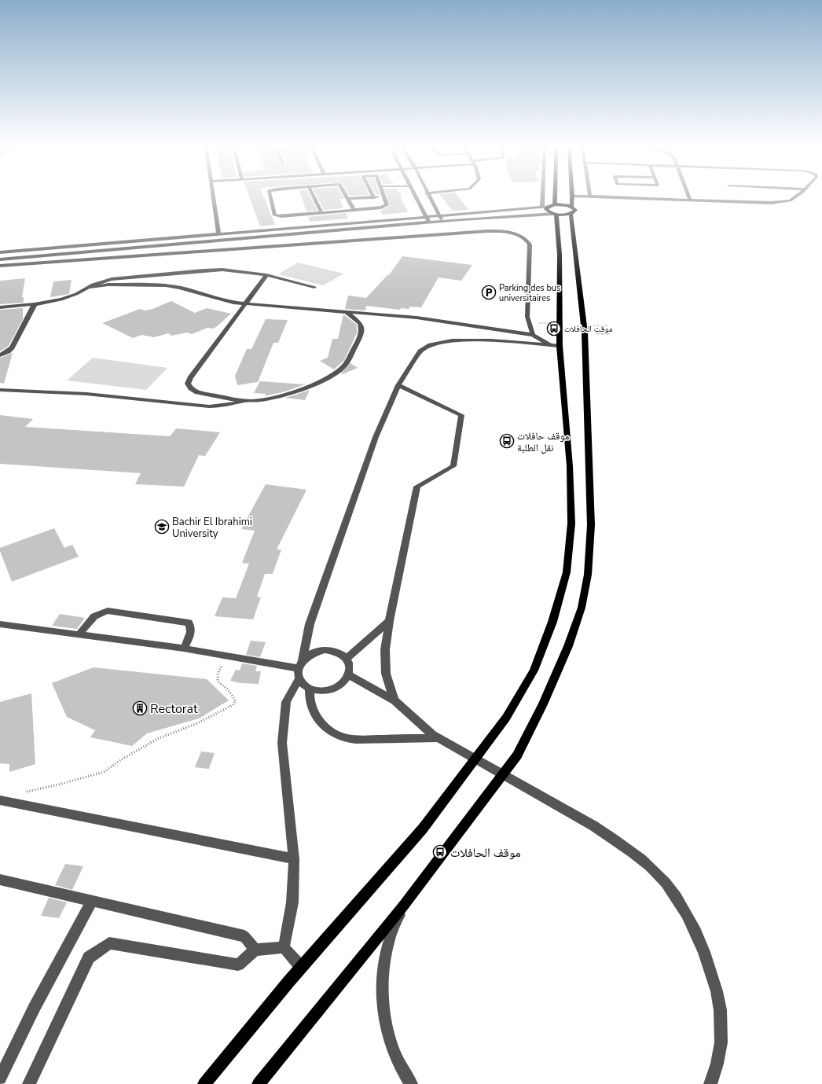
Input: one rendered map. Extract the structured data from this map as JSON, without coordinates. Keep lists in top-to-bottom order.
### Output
{
  "places": {
    "parking": ["Parking des bus universitaires"],
    "bus stop": ["موقت الحافلات", "موقف حافلات نقل الطلبة", "موقف الحافلات"],
    "school or university": ["Bachir El Ibrahimi University"],
    "building": ["Rectorat"]
  }
}
